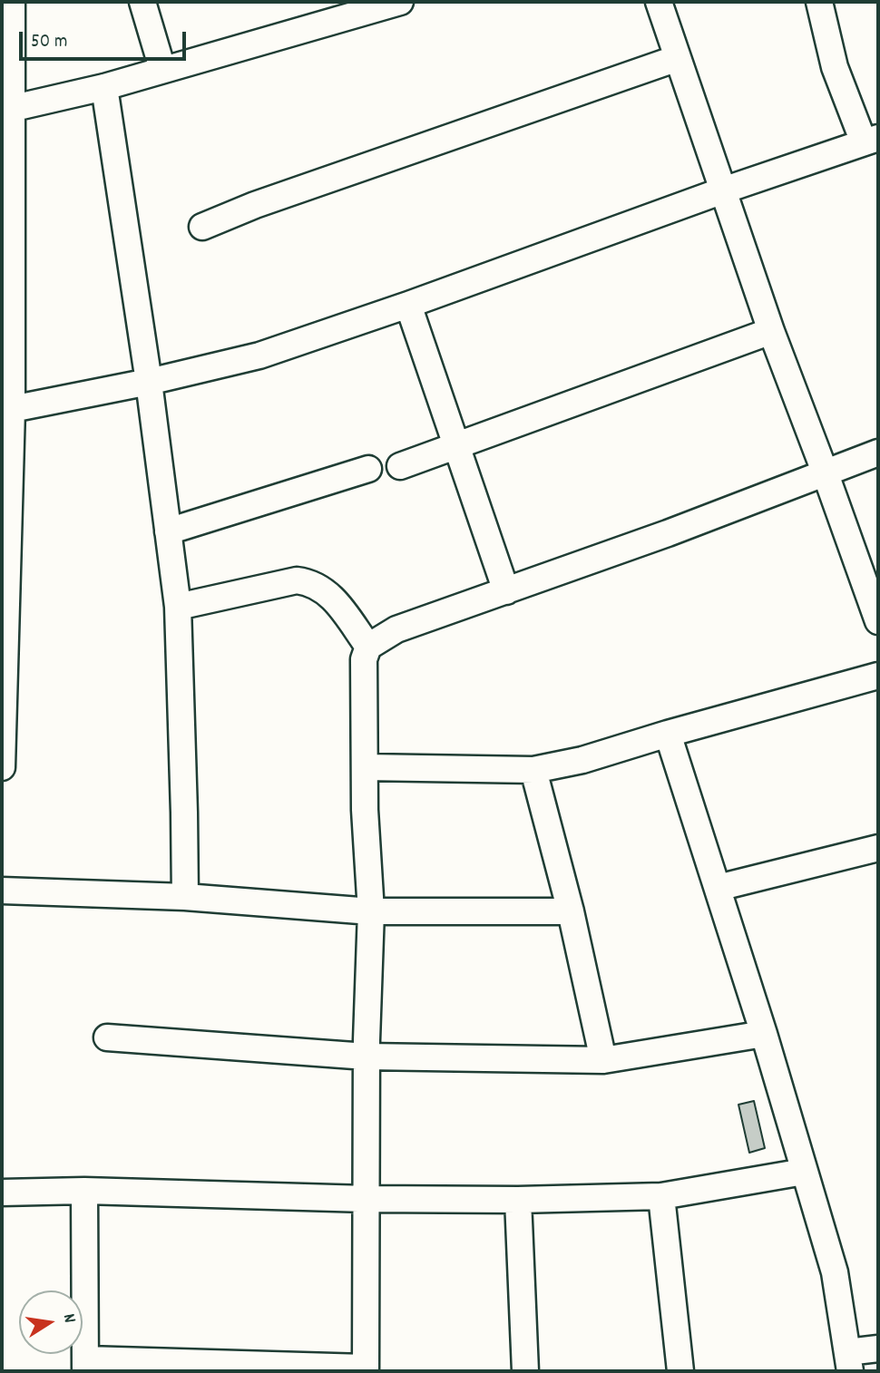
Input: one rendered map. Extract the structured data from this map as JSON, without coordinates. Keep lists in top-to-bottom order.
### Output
{
  "scale_bar": "50 m",
  "north": "right"
}
